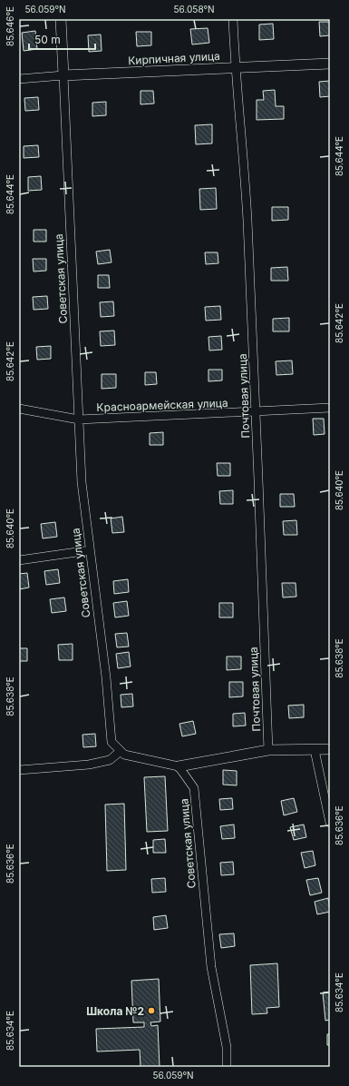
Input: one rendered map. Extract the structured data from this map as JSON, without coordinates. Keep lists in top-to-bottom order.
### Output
{
  "streets": {
    "street": [
      "Кирпичная улица",
      "Советская улица",
      "Почтовая улица",
      "Красноармейская улица"
    ]
  },
  "crossings": [
    ["Кирпичная улица", "Советская улица"],
    ["Кирпичная улица", "Почтовая улица"],
    ["Советская улица", "Красноармейская улица"],
    ["Почтовая улица", "Красноармейская улица"]
  ],
  "places": ["Школа №2"],
  "scale_bar": "50 m",
  "coordinates": [
    "56.059°N",
    "56.058°N",
    "85.646°E",
    "85.644°E",
    "85.642°E",
    "85.640°E",
    "85.638°E",
    "85.636°E",
    "85.634°E"
  ]
}
